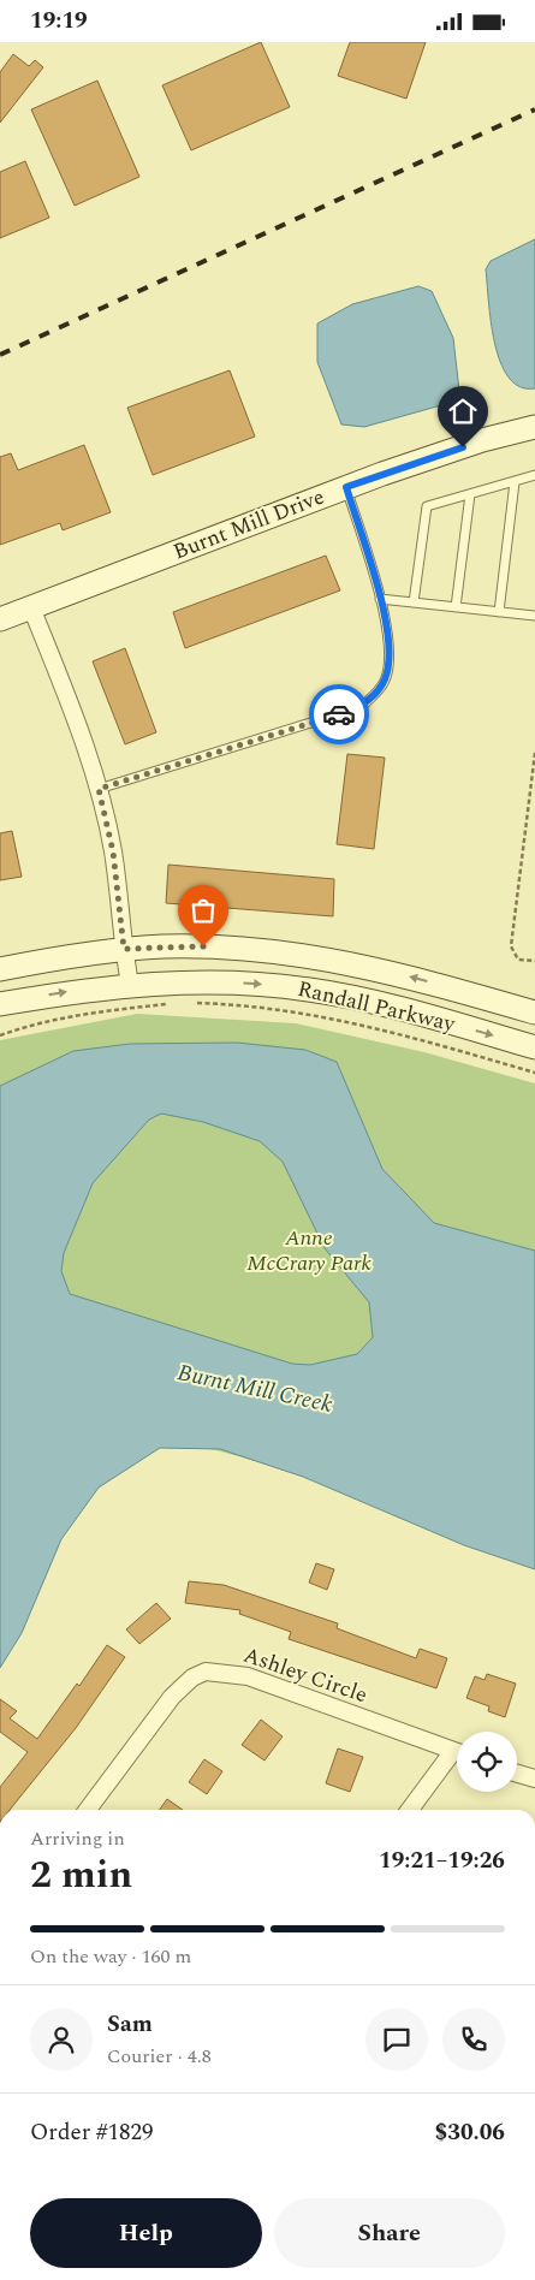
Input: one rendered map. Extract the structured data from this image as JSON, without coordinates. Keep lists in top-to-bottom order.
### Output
{
  "streets": {
    "main road": ["Burnt Mill Drive", "Randall Parkway"],
    "street": ["Ashley Circle"]
  },
  "water": ["Burnt Mill Creek"],
  "parks": ["Anne McCrary Park"],
  "page": {
    "status": "19:19",
    "heading": ["2 min", "Arriving in", "19:21–19:26"],
    "panel": [
      "Sam",
      "Courier · 4.8",
      "Order #1829",
      "$30.06"
    ],
    "bar": "On the way · 160 m",
    "buttons": ["Help", "Share"]
  }
}
